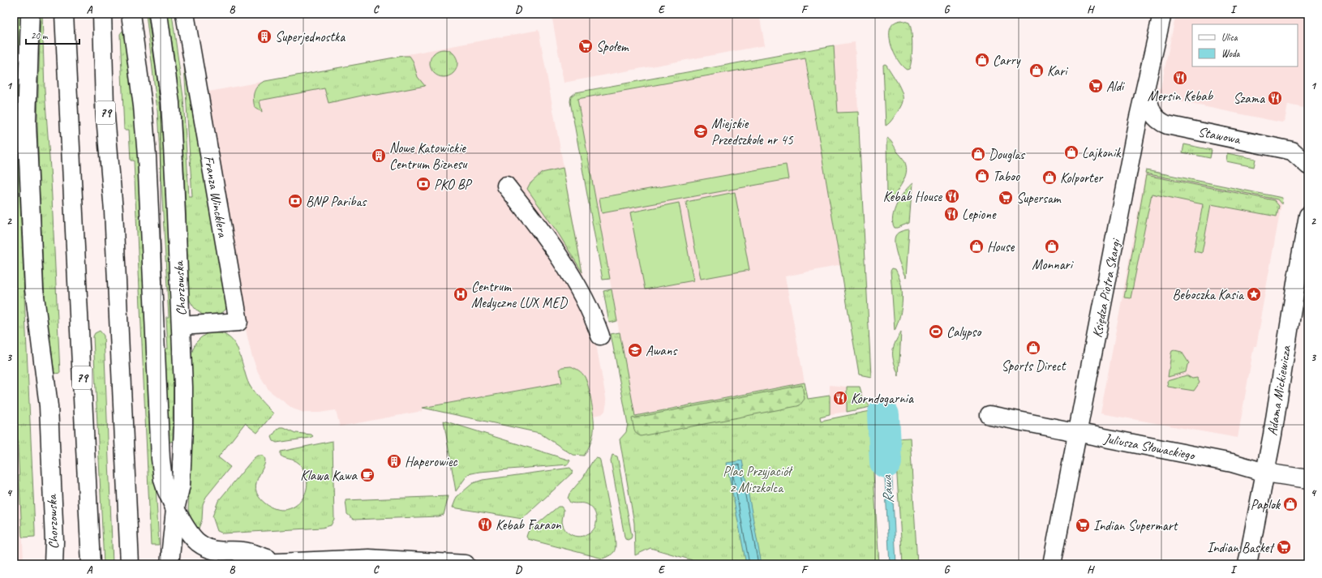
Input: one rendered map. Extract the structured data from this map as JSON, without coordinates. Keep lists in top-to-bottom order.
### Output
{
  "streets": {
    "main road": [
      "79",
      "Stawowa",
      "Franza Wincklera",
      "Chorzowska",
      "Księdza Piotra Skargi",
      "Adama Mickiewicza",
      "Juliusza Słowackiego"
    ]
  },
  "crossings": [
    ["Stawowa", "Księdza Piotra Skargi"],
    ["Franza Wincklera", "Chorzowska"],
    ["Księdza Piotra Skargi", "Juliusza Słowackiego"],
    ["Adama Mickiewicza", "Juliusza Słowackiego"]
  ],
  "water": ["Rawa"],
  "parks": ["Plac Przyjaciół z Miszkolca"],
  "places": {
    "building": ["Superjednostka", "Nowe Katowickie Centrum Biznesu", "Haperowiec"],
    "supermarket": [
      "Społem",
      "Aldi",
      "Supersam",
      "Indian Supermart",
      "Indian Basket"
    ],
    "shop": [
      "Carry",
      "Kari",
      "Lajkonik",
      "Douglas",
      "Taboo",
      "Kolporter",
      "House",
      "Monnari",
      "Sports Direct",
      "Paplok"
    ],
    "restaurant": [
      "Mersin Kebab",
      "Szama",
      "Kebab House",
      "Lepione",
      "Korndogarnia",
      "Kebab Faraon"
    ],
    "school or university": ["Miejskie Przedszkole nr 45", "Awans"],
    "bank": ["PKO BP", "BNP Paribas"],
    "hospital": ["Centrum Medyczne LUX MED"],
    "place": ["Beboczka Kasia"],
    "sports": ["Calypso"],
    "cafe": ["Klawa Kawa"]
  },
  "legend": ["Ulica", "Woda"],
  "scale_bar": "20 m",
  "grid": {
    "columns": [
      "A",
      "B",
      "C",
      "D",
      "E",
      "F",
      "G",
      "H",
      "I"
    ],
    "rows": [
      "1",
      "2",
      "3",
      "4"
    ]
  }
}
